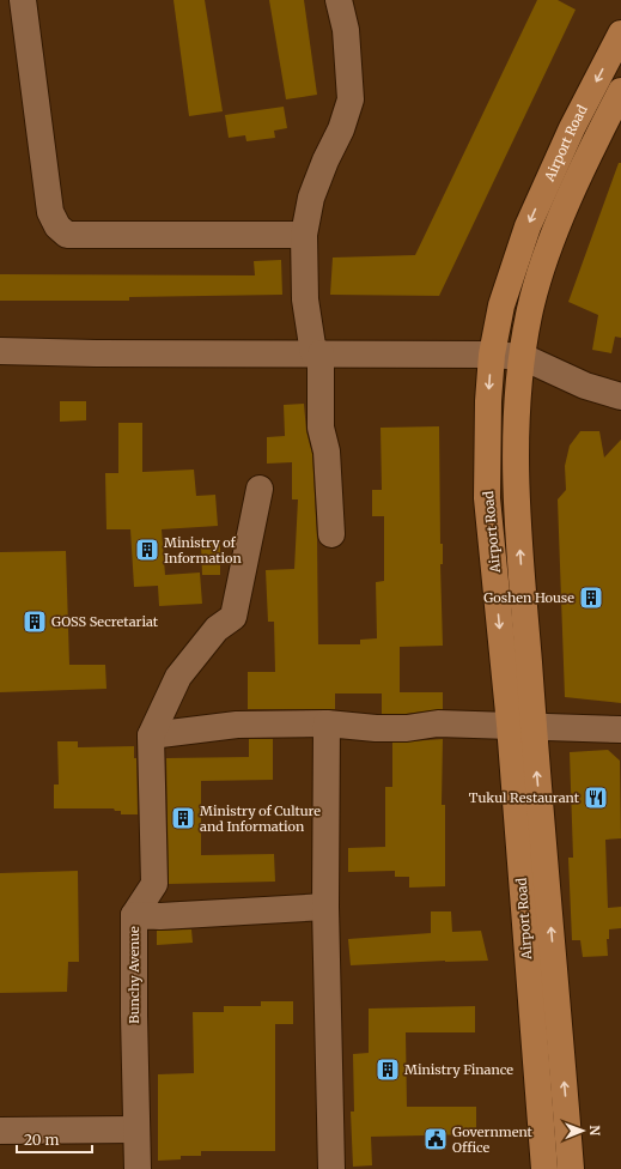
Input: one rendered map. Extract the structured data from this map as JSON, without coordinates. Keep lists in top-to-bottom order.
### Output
{
  "streets": {
    "main road": ["Airport Road"],
    "street": ["Bunchy Avenue"]
  },
  "places": {
    "building": [
      "Ministry of Information",
      "Goshen House",
      "GOSS Secretariat",
      "Ministry of Culture and Information",
      "Ministry Finance"
    ],
    "restaurant": ["Tukul Restaurant"],
    "public building": ["Government Office"]
  },
  "scale_bar": "20 m",
  "north": "right"
}
